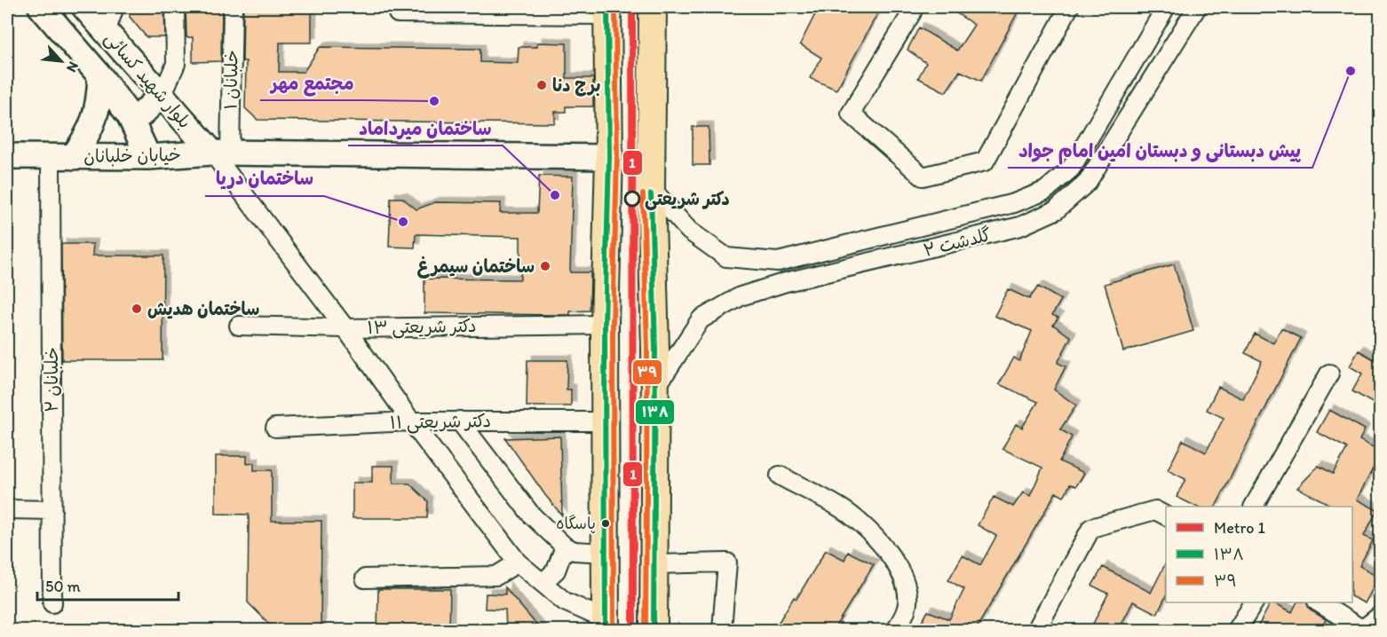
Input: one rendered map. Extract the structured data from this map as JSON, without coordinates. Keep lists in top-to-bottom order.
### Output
{
  "streets": {
    "street": [
      "بلوار شهید کسائی",
      "۱ خلبانان",
      "خیابان خلبانان",
      "گلدشت ۲",
      "۱۳ دکتر شریعتی",
      "۲ خلبانان",
      "۱۱ دکتر شریعتی"
    ]
  },
  "crossings": [
    ["بلوار شهید کسائی", "۱ خلبانان"],
    ["بلوار شهید کسائی", "خیابان خلبانان"],
    ["۱ خلبانان", "خیابان خلبانان"],
    ["خیابان خلبانان", "۲ خلبانان"]
  ],
  "places": [
    "پیش دبستانی و دبستان امین امام جواد",
    "برج دنا",
    "مجتمع مهر",
    "ساختمان میرداماد",
    "دکتر شریعتی",
    "ساختمان دریا",
    "ساختمان سیمرغ",
    "ساختمان هدیش",
    "پاسگاه"
  ],
  "lines": ["metro line 1", "transit line ۱۳۸", "transit line ۳۹"],
  "legend": ["Metro 1", "۱۳۸", "۳۹"],
  "scale_bar": "50 m",
  "north": "bottom right"
}
